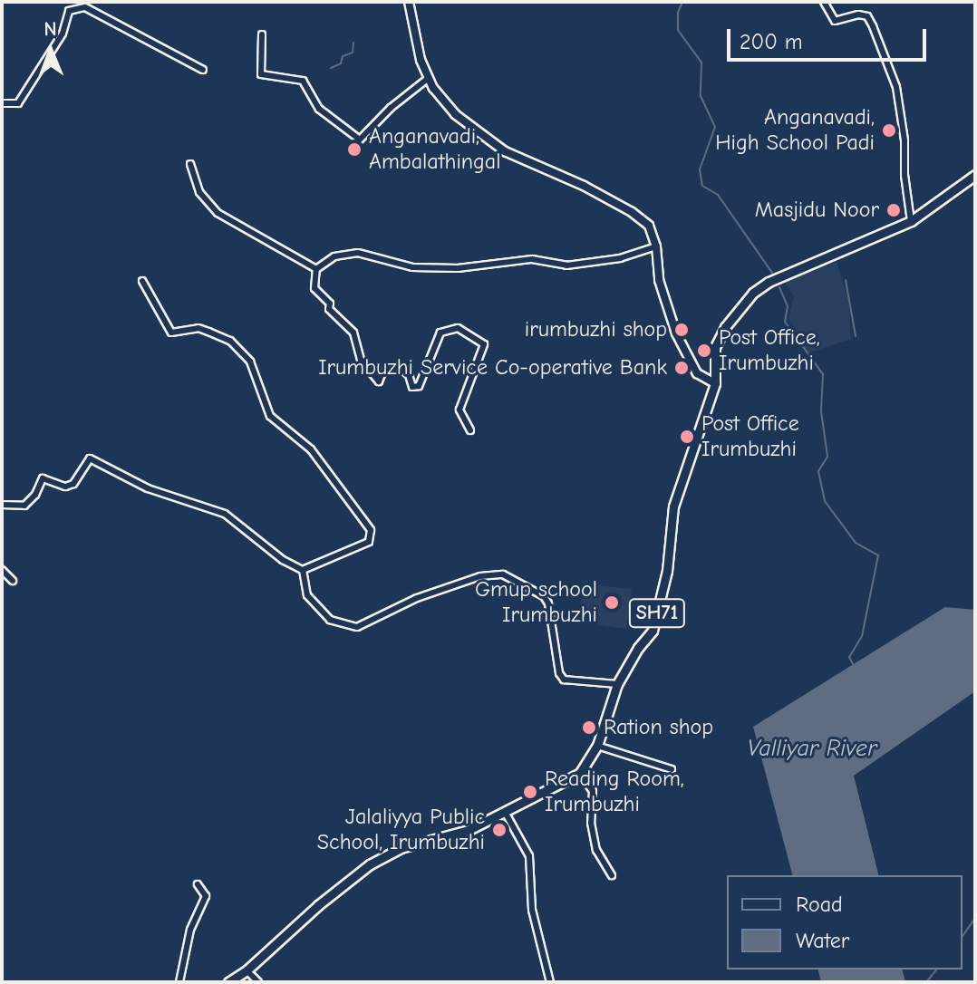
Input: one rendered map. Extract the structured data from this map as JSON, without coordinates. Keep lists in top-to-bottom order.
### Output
{
  "streets": {
    "main road": ["SH71"]
  },
  "water": ["Valliyar River"],
  "places": [
    "Anganavadi, High School Padi",
    "Anganavadi, Ambalathingal",
    "Masjidu Noor",
    "irumbuzhi shop",
    "Post Office, Irumbuzhi",
    "Irumbuzhi Service Co-operative Bank",
    "Post Office Irumbuzhi",
    "Gmup school Irumbuzhi",
    "Ration shop",
    "Reading Room, Irumbuzhi",
    "Jalaliyya Public School, Irumbuzhi"
  ],
  "legend": ["Road", "Water"],
  "scale_bar": "200 m",
  "north": "top"
}
